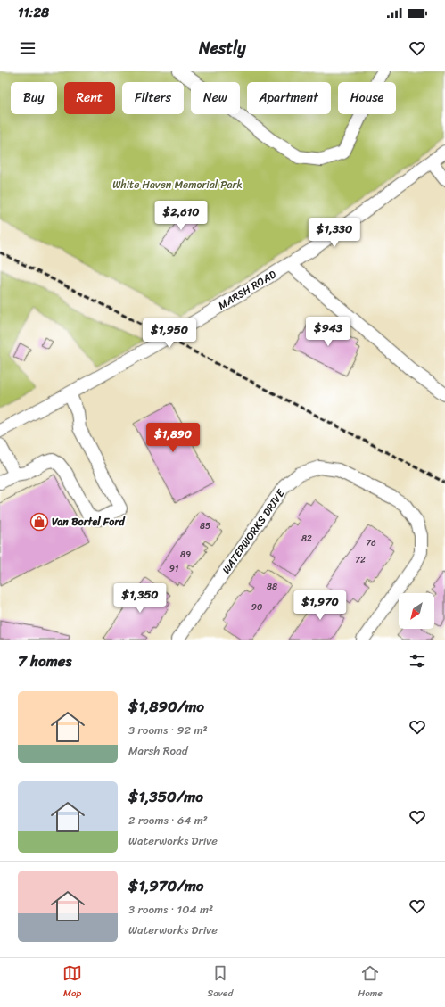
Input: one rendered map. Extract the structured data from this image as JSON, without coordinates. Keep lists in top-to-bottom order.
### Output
{
  "streets": {
    "street": ["MARSH ROAD", "WATERWORKS DRIVE"]
  },
  "parks": ["White Haven Memorial Park"],
  "places": {
    "shop": ["Van Bortel Ford"]
  },
  "house_numbers": [
    "85",
    "82",
    "76",
    "89",
    "72",
    "91",
    "88",
    "90"
  ],
  "north": "bottom left",
  "page": {
    "status": "11:28",
    "header": "Nestly",
    "chip": [
      "Buy",
      "Rent",
      "Filters",
      "New",
      "Apartment",
      "House"
    ],
    "price": [
      "$2,610",
      "$1,330",
      "$943",
      "$1,950",
      "$1,890",
      "$1,350",
      "$1,970"
    ],
    "heading": "7 homes",
    "list": [
      {
        "name": "$1,890/mo",
        "note": "3 rooms · 92 m² · Marsh Road"
      },
      {
        "name": "$1,350/mo",
        "note": "2 rooms · 64 m² · Waterworks Drive"
      },
      {
        "name": "$1,970/mo",
        "note": "3 rooms · 104 m² · Waterworks Drive"
      }
    ],
    "tabs": ["Map", "Saved", "Home"]
  }
}
